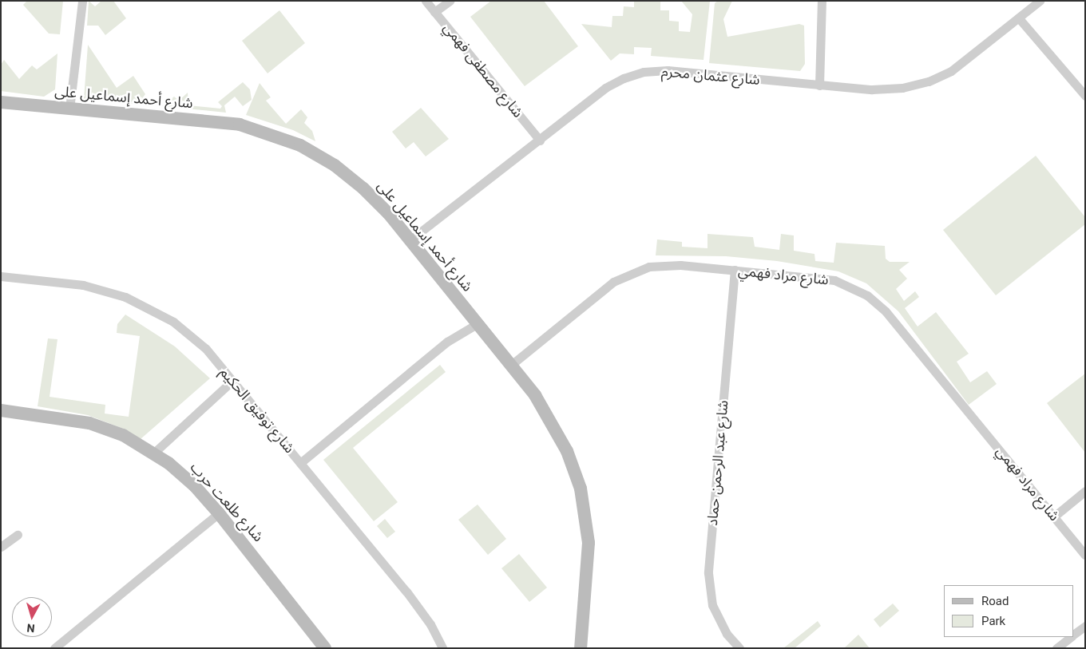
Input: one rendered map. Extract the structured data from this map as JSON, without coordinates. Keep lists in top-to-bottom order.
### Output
{
  "streets": {
    "street": [
      "شارع مصطفى فهمي",
      "شارع عثمان محرم",
      "شارع أحمد إسماعيل على",
      "شارع مراد فهمي",
      "شارع توفيق الحكيم",
      "شارع عبد الرحمن حماد",
      "شارع طلعت حرب"
    ]
  },
  "crossings": [
    ["شارع مصطفى فهمي", "شارع عثمان محرم"],
    ["شارع عثمان محرم", "شارع أحمد إسماعيل على"],
    ["شارع أحمد إسماعيل على", "شارع مراد فهمي"],
    ["شارع مراد فهمي", "شارع عبد الرحمن حماد"]
  ],
  "legend": ["Road", "Park"],
  "north": "bottom"
}
